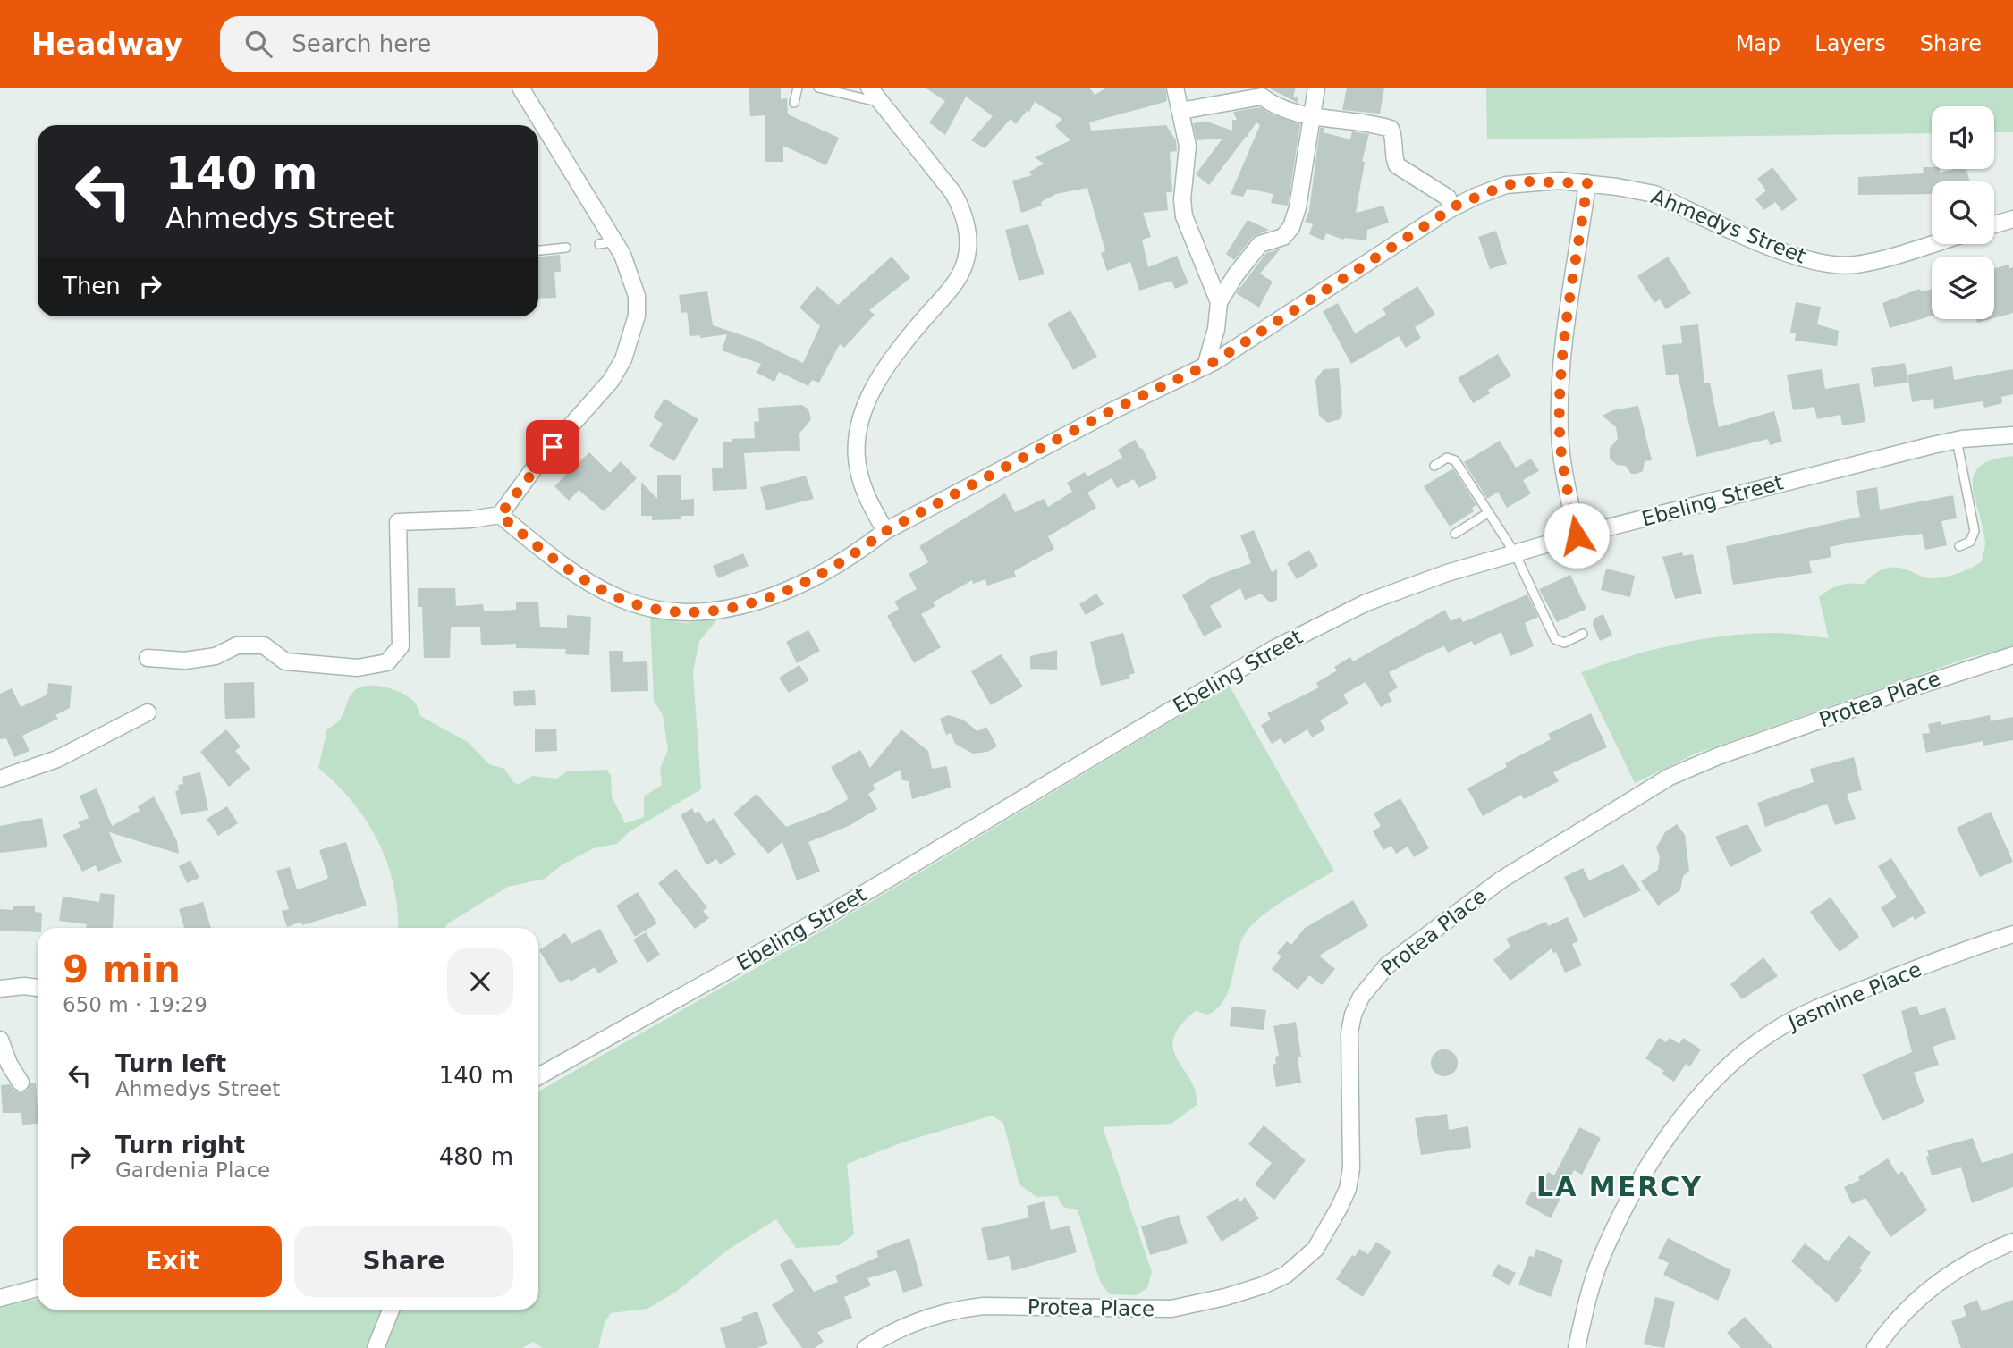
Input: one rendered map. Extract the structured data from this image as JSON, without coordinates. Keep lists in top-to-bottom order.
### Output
{
  "streets": {
    "street": [
      "Ahmedys Street",
      "Ebeling Street",
      "Protea Place",
      "Jasmine Place"
    ]
  },
  "districts": ["LA MERCY"],
  "page": {
    "header": "Headway",
    "search": "Search here",
    "nav": ["Map", "Layers", "Share"],
    "turn": ["140 m", "Ahmedys Street"],
    "then": "Then",
    "heading": ["9 min", "650 m · 19:29"],
    "list": [
      {
        "name": "Turn left",
        "note": "Ahmedys Street",
        "value": "140 m"
      },
      {
        "name": "Turn right",
        "note": "Gardenia Place",
        "value": "480 m"
      }
    ],
    "buttons": ["Exit", "Share"]
  }
}
